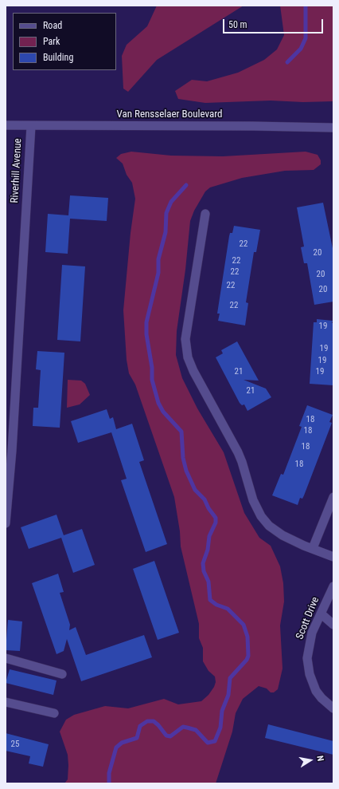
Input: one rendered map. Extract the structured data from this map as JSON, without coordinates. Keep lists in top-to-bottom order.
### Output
{
  "streets": {
    "street": ["Van Rensselaer Boulevard", "Riverhill Avenue", "Scott Drive"]
  },
  "crossings": [
    ["Van Rensselaer Boulevard", "Riverhill Avenue"]
  ],
  "house_numbers": [
    "22",
    "20",
    "22",
    "22",
    "20",
    "22",
    "20",
    "22",
    "19",
    "19",
    "19",
    "21",
    "19",
    "21",
    "18",
    "18",
    "18",
    "18",
    "25"
  ],
  "legend": ["Road", "Park", "Building"],
  "scale_bar": "50 m",
  "north": "right"
}
